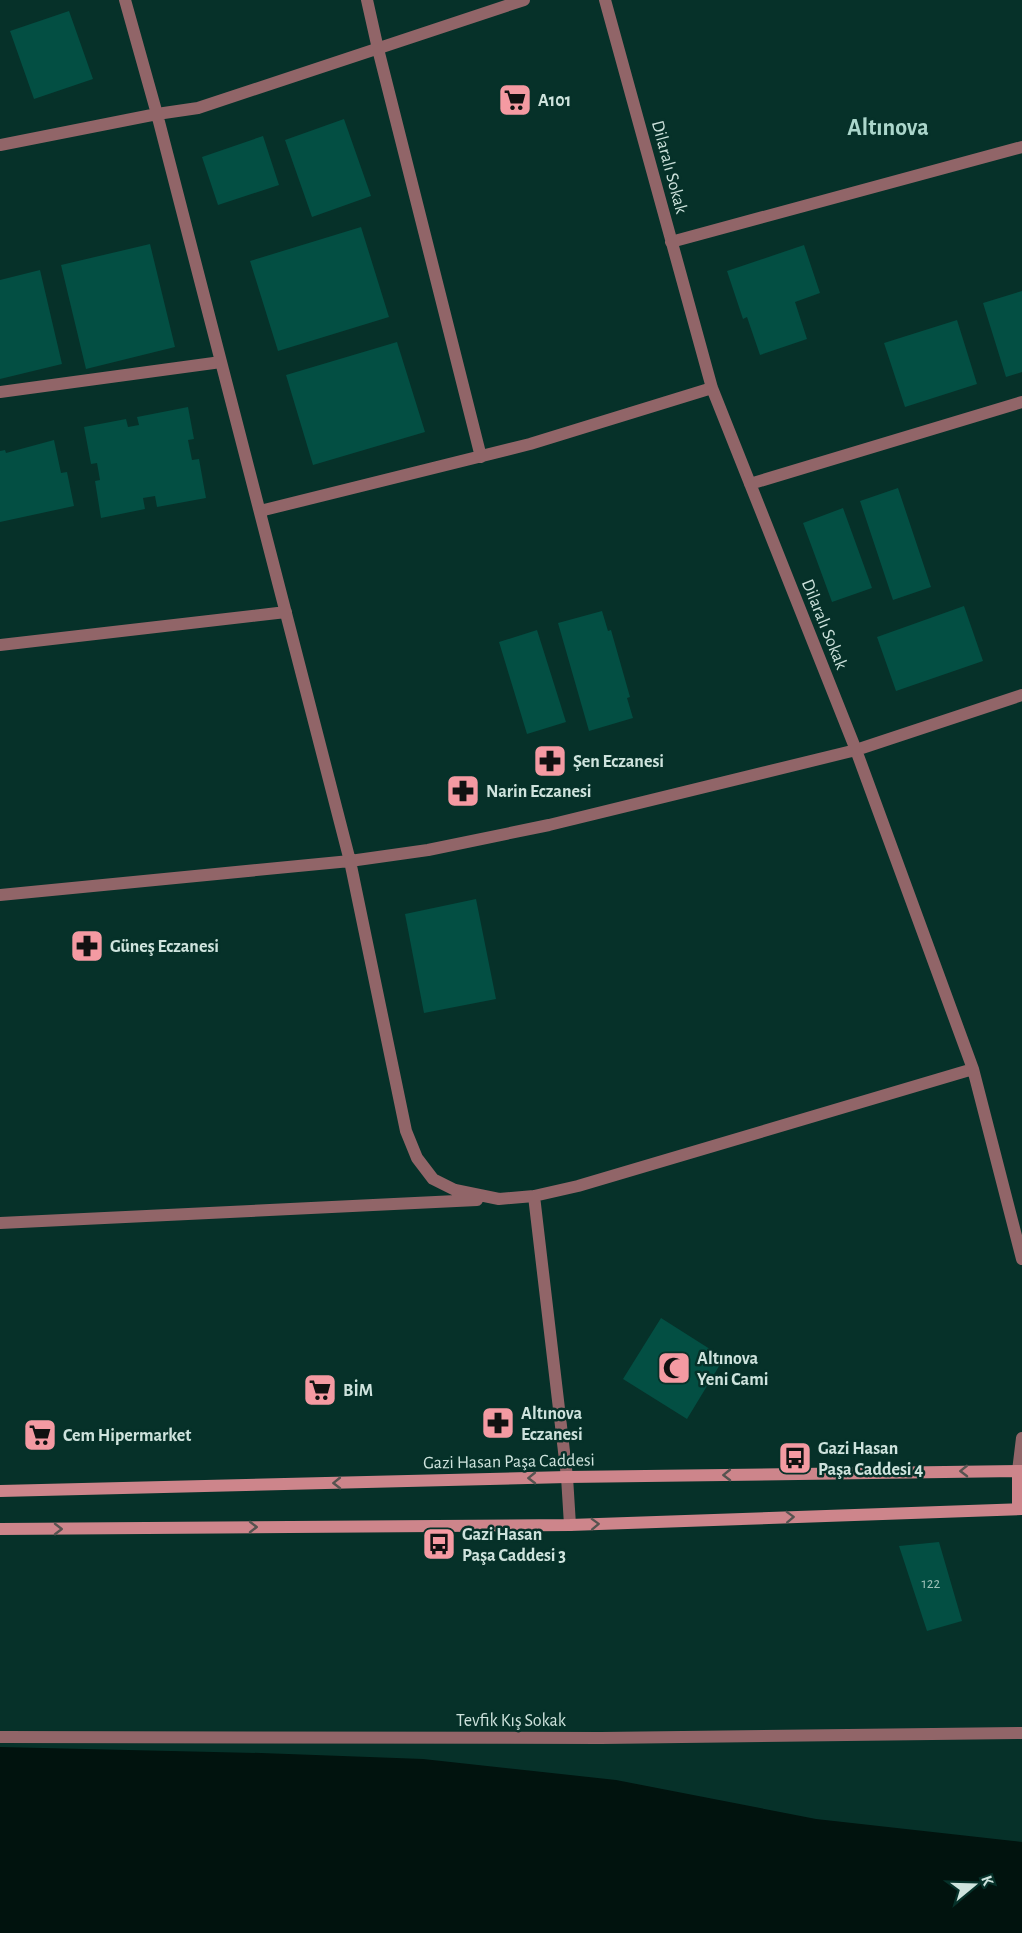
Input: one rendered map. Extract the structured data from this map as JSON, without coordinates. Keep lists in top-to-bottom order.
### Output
{
  "streets": {
    "main road": ["Gazi Hasan Paşa Caddesi"],
    "street": ["Dilaralı Sokak", "Tevfik Kış Sokak"]
  },
  "districts": ["Altınova"],
  "places": {
    "supermarket": ["A101", "BİM", "Cem Hipermarket"],
    "pharmacy": [
      "Şen Eczanesi",
      "Narin Eczanesi",
      "Güneş Eczanesi",
      "Altınova Eczanesi"
    ],
    "mosque": ["Altınova Yeni Cami"],
    "bus stop": ["Gazi Hasan Paşa Caddesi 4", "Gazi Hasan Paşa Caddesi 3"]
  },
  "house_numbers": ["122"],
  "north": "right"
}
